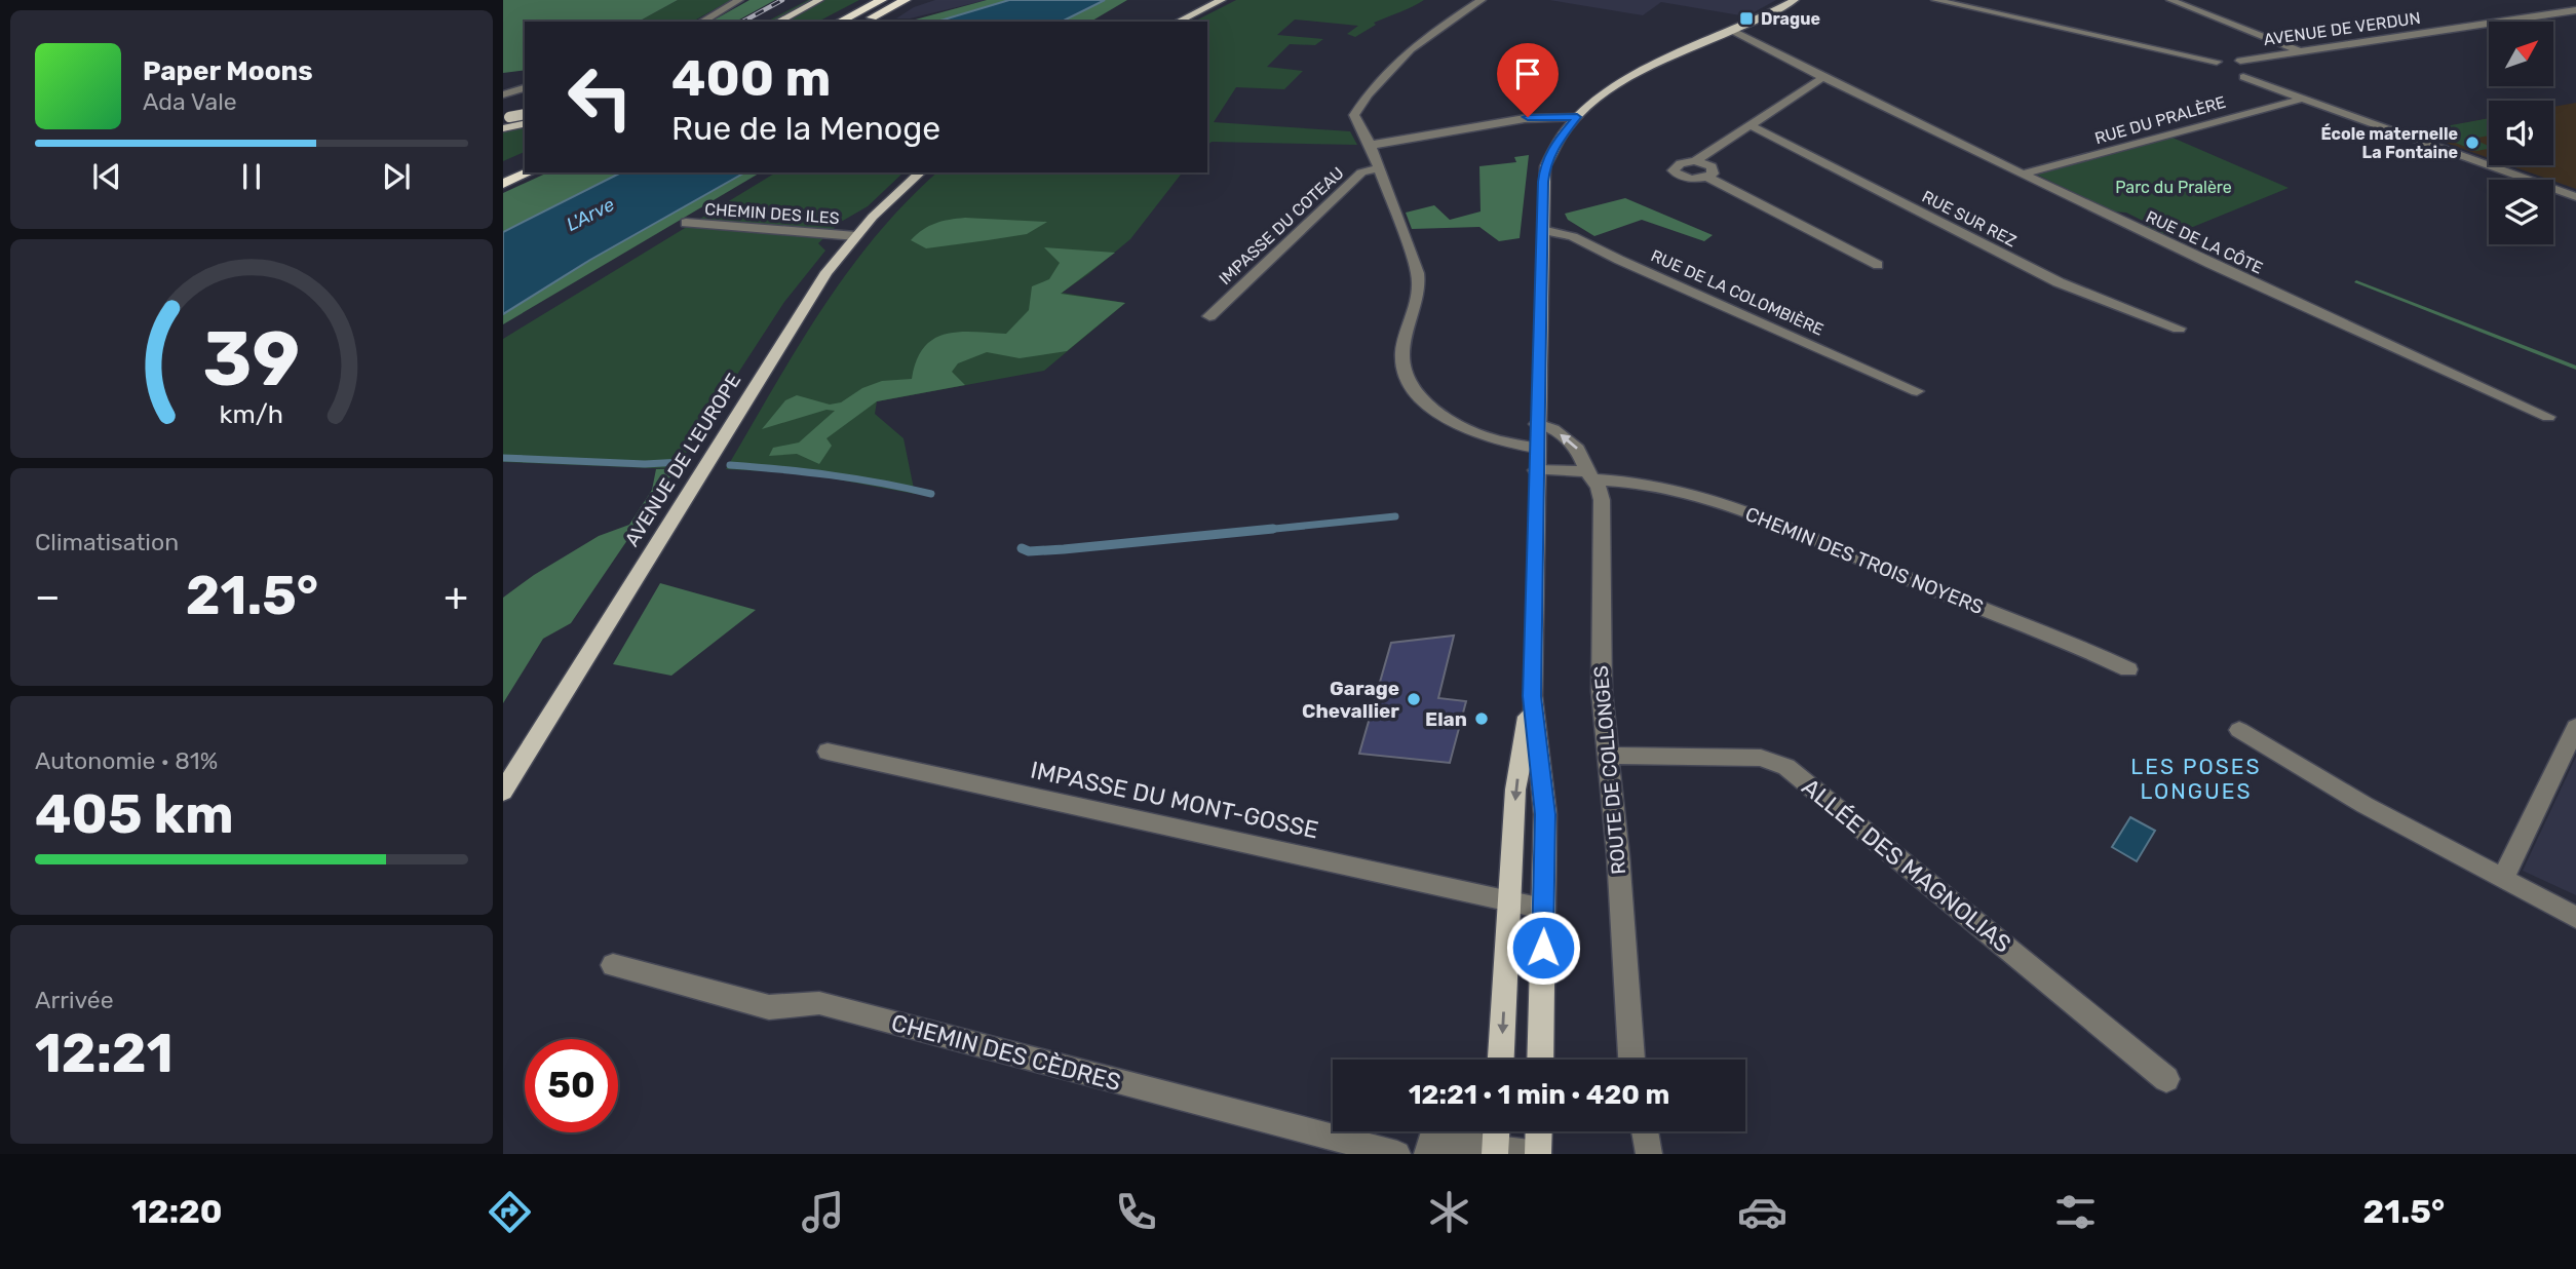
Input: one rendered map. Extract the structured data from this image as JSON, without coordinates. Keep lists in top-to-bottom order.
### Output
{
  "streets": {
    "main road": ["AVENUE DE L'EUROPE"],
    "street": [
      "AVENUE DE VERDUN",
      "RUE DU PRALÈRE",
      "CHEMIN DES ILES",
      "RUE SUR REZ",
      "IMPASSE DU COTEAU",
      "RUE DE LA CÔTE",
      "RUE DE LA COLOMBIÈRE",
      "CHEMIN DES TROIS NOYERS",
      "ROUTE DE COLLONGES",
      "IMPASSE DU MONT-GOSSE",
      "ALLÉE DES MAGNOLIAS",
      "CHEMIN DES CÈDRES"
    ]
  },
  "crossings": [
    ["AVENUE DE VERDUN", "RUE DU PRALÈRE"],
    ["RUE DU PRALÈRE", "RUE DE LA CÔTE"],
    ["CHEMIN DES ILES", "AVENUE DE L'EUROPE"],
    ["CHEMIN DES TROIS NOYERS", "ROUTE DE COLLONGES"],
    ["ROUTE DE COLLONGES", "ALLÉE DES MAGNOLIAS"]
  ],
  "districts": ["LES POSES LONGUES"],
  "water": ["L'Arve"],
  "parks": ["Parc du Pralère"],
  "places": {
    "transit": ["Drague"],
    "other": ["École maternelle La Fontaine", "Garage Chevallier", "Elan"]
  },
  "north": "top right",
  "page": {
    "turn": ["400 m", "Rue de la Menoge"],
    "song": ["Paper Moons", "Ada Vale"],
    "tile": [
      "Climatisation",
      ["Autonomie · 81%", "405 km"],
      ["Arrivée", "12:21"]
    ],
    "heat": ["−", "21.5°", "+"],
    "limit": "50",
    "trip": "12:21 · 1 min · 420 m",
    "tabs": ["12:20", "21.5°"],
    "gauge": ["39", "km/h"]
  }
}
